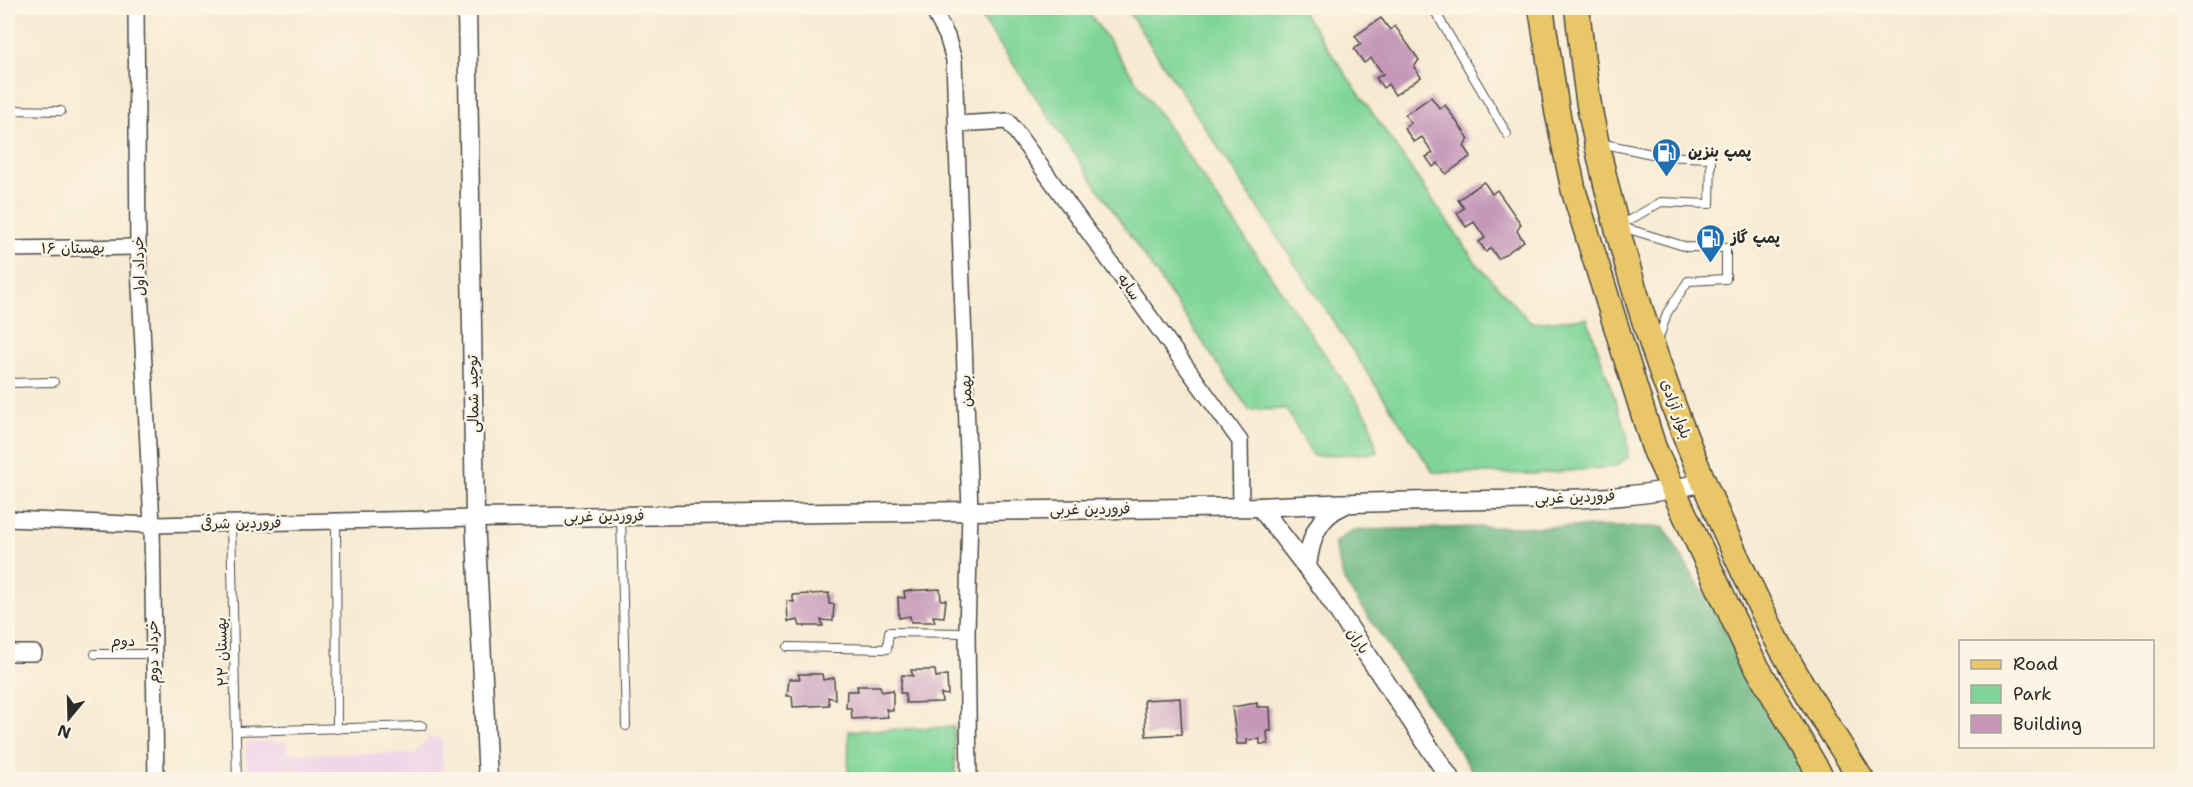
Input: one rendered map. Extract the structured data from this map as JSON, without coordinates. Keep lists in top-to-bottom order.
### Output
{
  "streets": {
    "main road": ["بلوار آزادی"],
    "street": [
      "بهستان ۱۶",
      "خرداد اول",
      "سایه",
      "بهمن",
      "توحید شمالی",
      "فروردین غربی",
      "فروردین شرقی",
      "باران",
      "خرداد دوم"
    ],
    "lane": ["دوم", "بهستان ۲۲"]
  },
  "crossings": [
    ["بهستان ۱۶", "خرداد اول"],
    ["خرداد اول", "فروردین شرقی"],
    ["خرداد اول", "خرداد دوم"],
    ["سایه", "بهمن"],
    ["سایه", "فروردین غربی"],
    ["بهمن", "فروردین غربی"],
    ["توحید شمالی", "فروردین غربی"],
    ["توحید شمالی", "فروردین شرقی"],
    ["بلوار آزادی", "فروردین غربی"],
    ["فروردین غربی", "فروردین شرقی"],
    ["فروردین غربی", "باران"],
    ["فروردین شرقی", "خرداد دوم"],
    ["فروردین شرقی", "بهستان ۲۲"],
    ["دوم", "خرداد دوم"]
  ],
  "places": {
    "fuel station": ["پمپ بنزين", "پمپ گاز"]
  },
  "legend": ["Road", "Park", "Building"],
  "north": "bottom"
}
